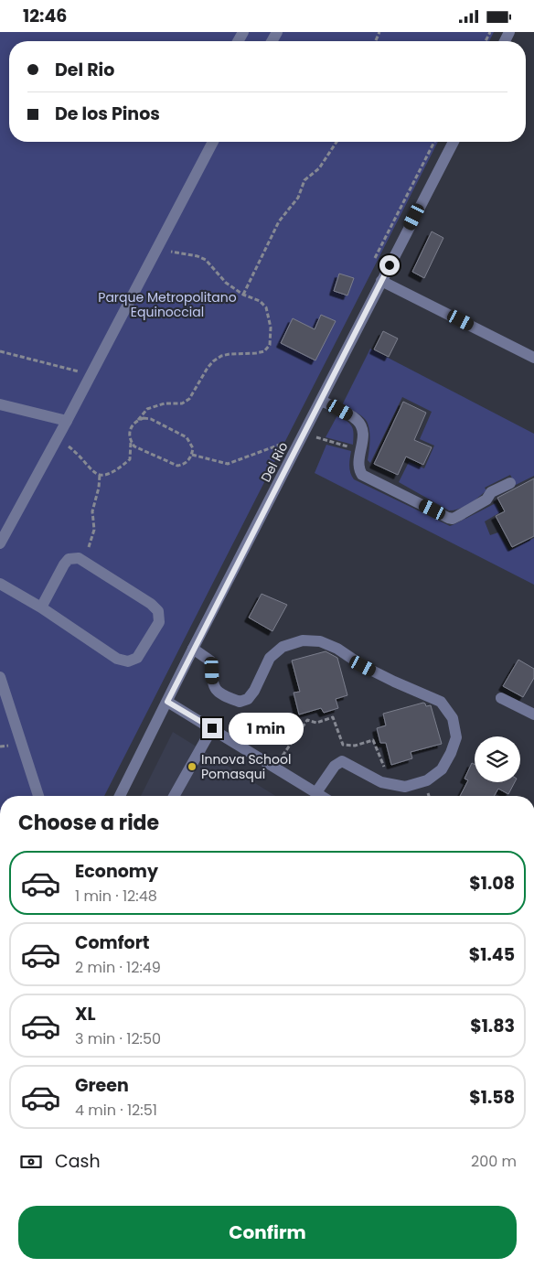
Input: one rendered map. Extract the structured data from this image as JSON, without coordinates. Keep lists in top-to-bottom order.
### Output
{
  "streets": {
    "street": ["Del Rio"]
  },
  "parks": ["Parque Metropolitano Equinoccial"],
  "places": ["Innova School Pomasqui"],
  "page": {
    "status": "12:46",
    "banner": ["Del Rio", "De los Pinos"],
    "bubble": "1 min",
    "heading": "Choose a ride",
    "list": [
      {
        "name": "Economy",
        "note": "1 min · 12:48",
        "value": "$1.08"
      },
      {
        "name": "Comfort",
        "note": "2 min · 12:49",
        "value": "$1.45"
      },
      {
        "name": "XL",
        "note": "3 min · 12:50",
        "value": "$1.83"
      },
      {
        "name": "Green",
        "note": "4 min · 12:51",
        "value": "$1.58"
      }
    ],
    "pay": ["Cash", "200 m"],
    "buttons": "Confirm"
  }
}
